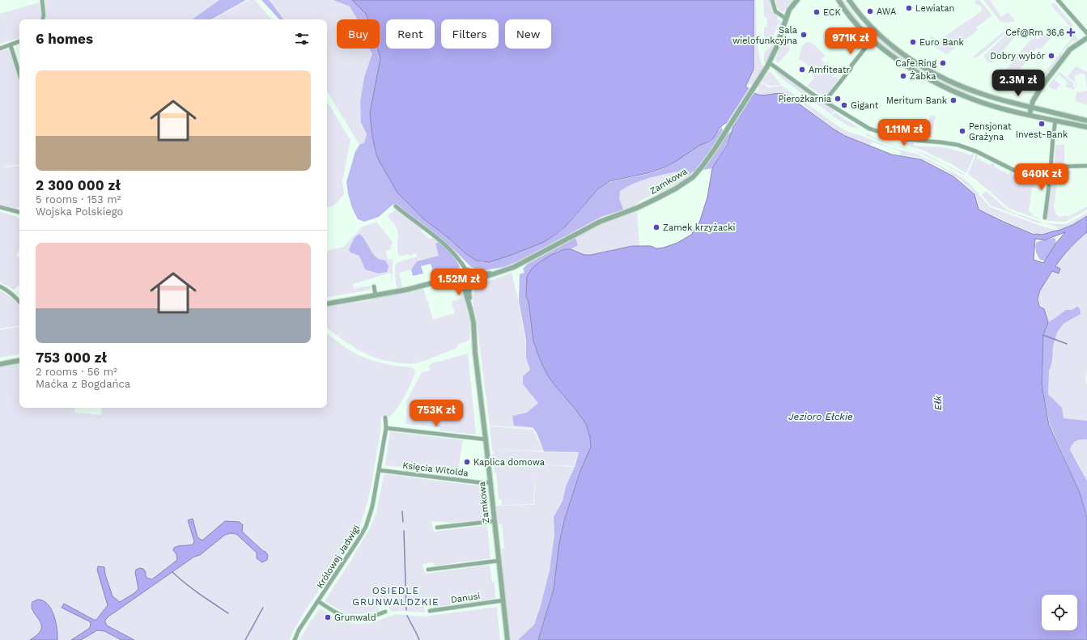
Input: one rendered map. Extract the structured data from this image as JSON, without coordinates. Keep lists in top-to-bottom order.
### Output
{
  "streets": {
    "street": [
      "Zamkowa",
      "Księcia Witolda",
      "Królowej Jadwigi",
      "Danusi"
    ]
  },
  "crossings": [
    ["Zamkowa", "Księcia Witolda"],
    ["Zamkowa", "Danusi"],
    ["Księcia Witolda", "Królowej Jadwigi"]
  ],
  "districts": ["OSIEDLE GRUNWALDZKIE"],
  "water": ["Ełk", "Jezioro Ełckie"],
  "places": {
    "other": [
      "Lewiatan",
      "AWA",
      "ECK",
      "Sala wielofunkcyjna",
      "Euro Bank",
      "Dobry wybór",
      "Cafe Ring",
      "Amfiteatr",
      "Żabka",
      "Pierożkarnia",
      "Meritum Bank",
      "Gigant",
      "Invest-Bank",
      "Pensjonat Grażyna",
      "Zamek krzyżacki",
      "Kaplica domowa",
      "Grunwald"
    ],
    "health": ["Cef@Rm 36,6"]
  },
  "page": {
    "chip": [
      "Buy",
      "Rent",
      "Filters",
      "New"
    ],
    "heading": "6 homes",
    "price": [
      "971K zł",
      "2.3M zł",
      "1.11M zł",
      "640K zł",
      "1.52M zł",
      "753K zł"
    ],
    "list": [
      {
        "name": "2 300 000 zł",
        "note": "5 rooms · 153 m² · Wojska Polskiego"
      },
      {
        "name": "753 000 zł",
        "note": "2 rooms · 56 m² · Maćka z Bogdańca"
      }
    ]
  }
}
